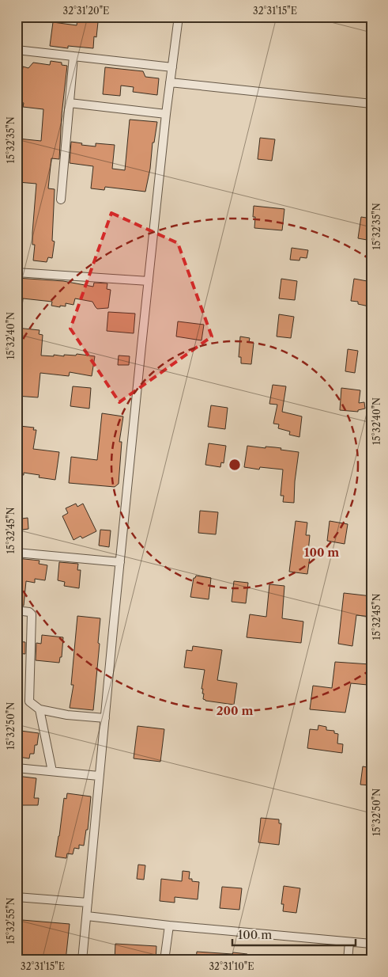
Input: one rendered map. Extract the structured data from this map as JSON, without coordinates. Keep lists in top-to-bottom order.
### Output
{
  "scale_bar": "100 m",
  "coordinates": [
    "32°31'20\"E",
    "32°31'15\"E",
    "15°32'35\"N",
    "15°32'40\"N",
    "15°32'45\"N",
    "15°32'50\"N",
    "15°32'55\"N",
    "32°31'10\"E"
  ],
  "rings": ["100 m", "200 m"]
}
